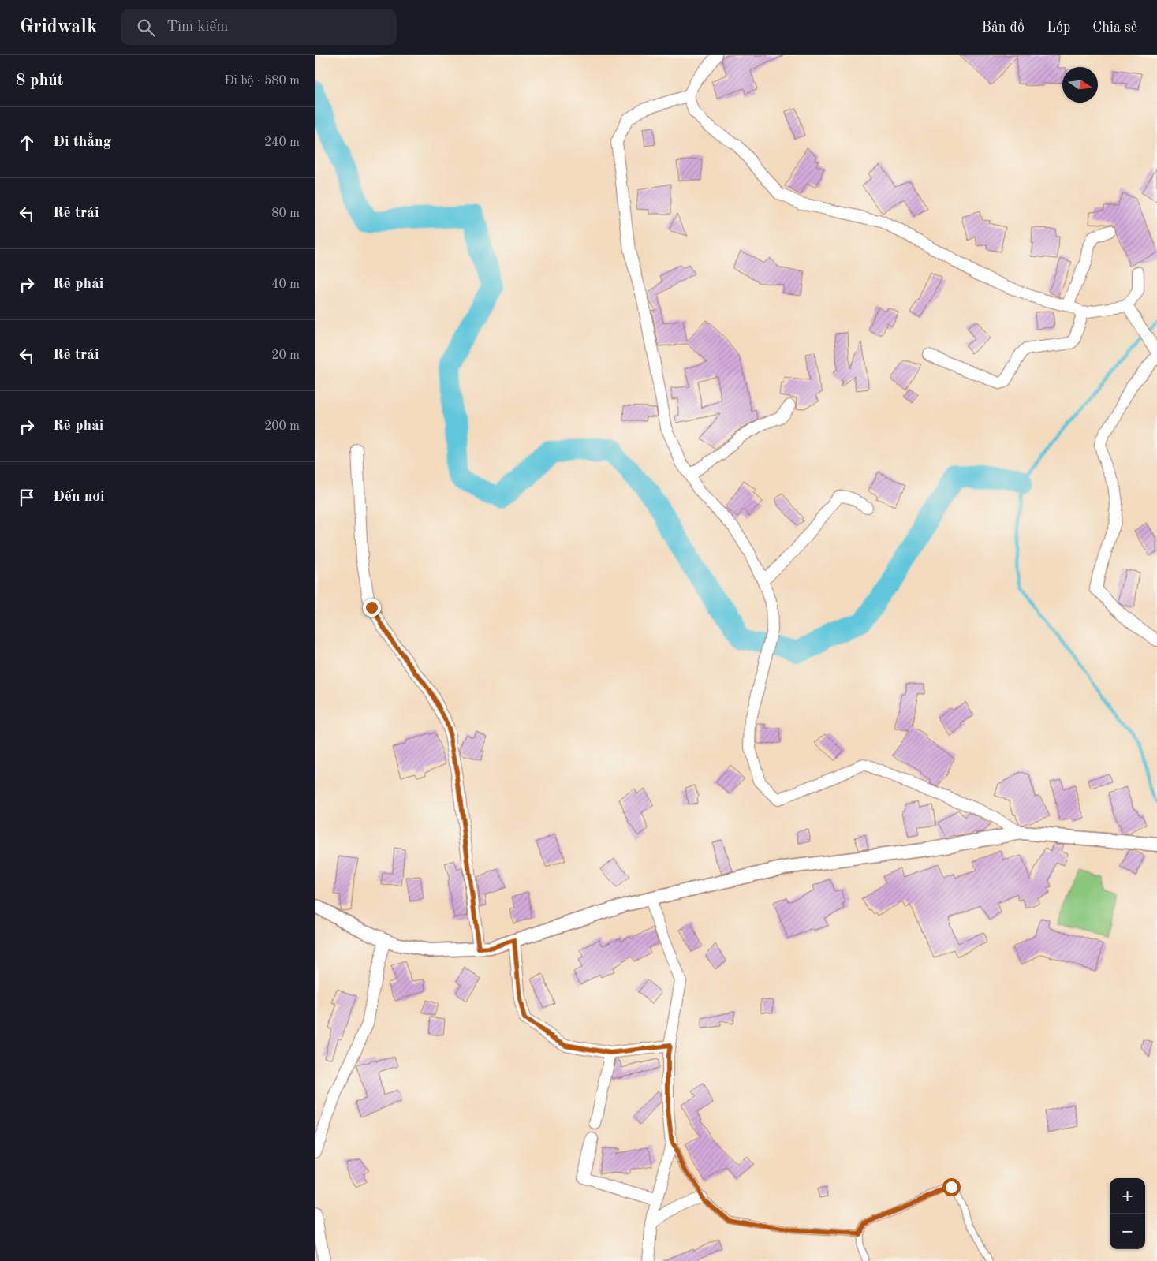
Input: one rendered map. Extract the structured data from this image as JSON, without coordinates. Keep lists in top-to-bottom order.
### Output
{
  "north": "right",
  "page": {
    "header": "Gridwalk",
    "search": "Tìm kiếm",
    "nav": ["Bản đồ", "Lớp", "Chia sẻ"],
    "heading": ["8 phút", "Đi bộ · 580 m"],
    "list": [
      ["Đi thẳng", "240 m"],
      ["Rẽ trái", "80 m"],
      ["Rẽ phải", "40 m"],
      ["Rẽ trái", "20 m"],
      ["Rẽ phải", "200 m"],
      "Đến nơi"
    ],
    "map_buttons": ["+", "−"]
  }
}
